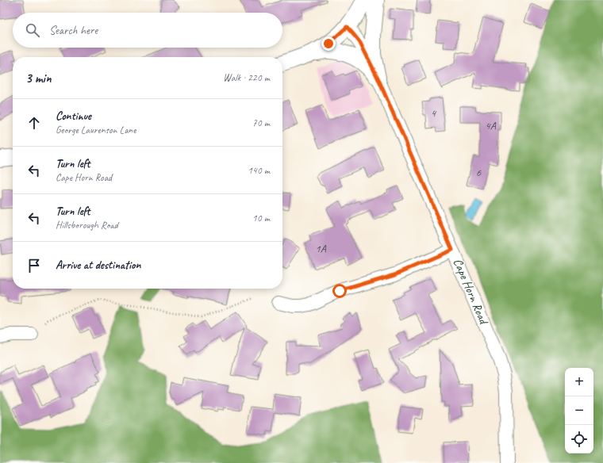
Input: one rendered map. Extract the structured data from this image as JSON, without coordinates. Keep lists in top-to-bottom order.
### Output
{
  "streets": {
    "street": ["Cape Horn Road"]
  },
  "house_numbers": [
    "4",
    "4A",
    "6",
    "1A"
  ],
  "page": {
    "search": "Search here",
    "heading": ["3 min", "Walk · 220 m"],
    "list": [
      ["Continue", "George Laurenson Lane", "70 m"],
      ["Turn left", "Cape Horn Road", "140 m"],
      ["Turn left", "Hillsborough Road", "10 m"],
      "Arrive at destination"
    ],
    "map_buttons": ["+", "−"]
  }
}
